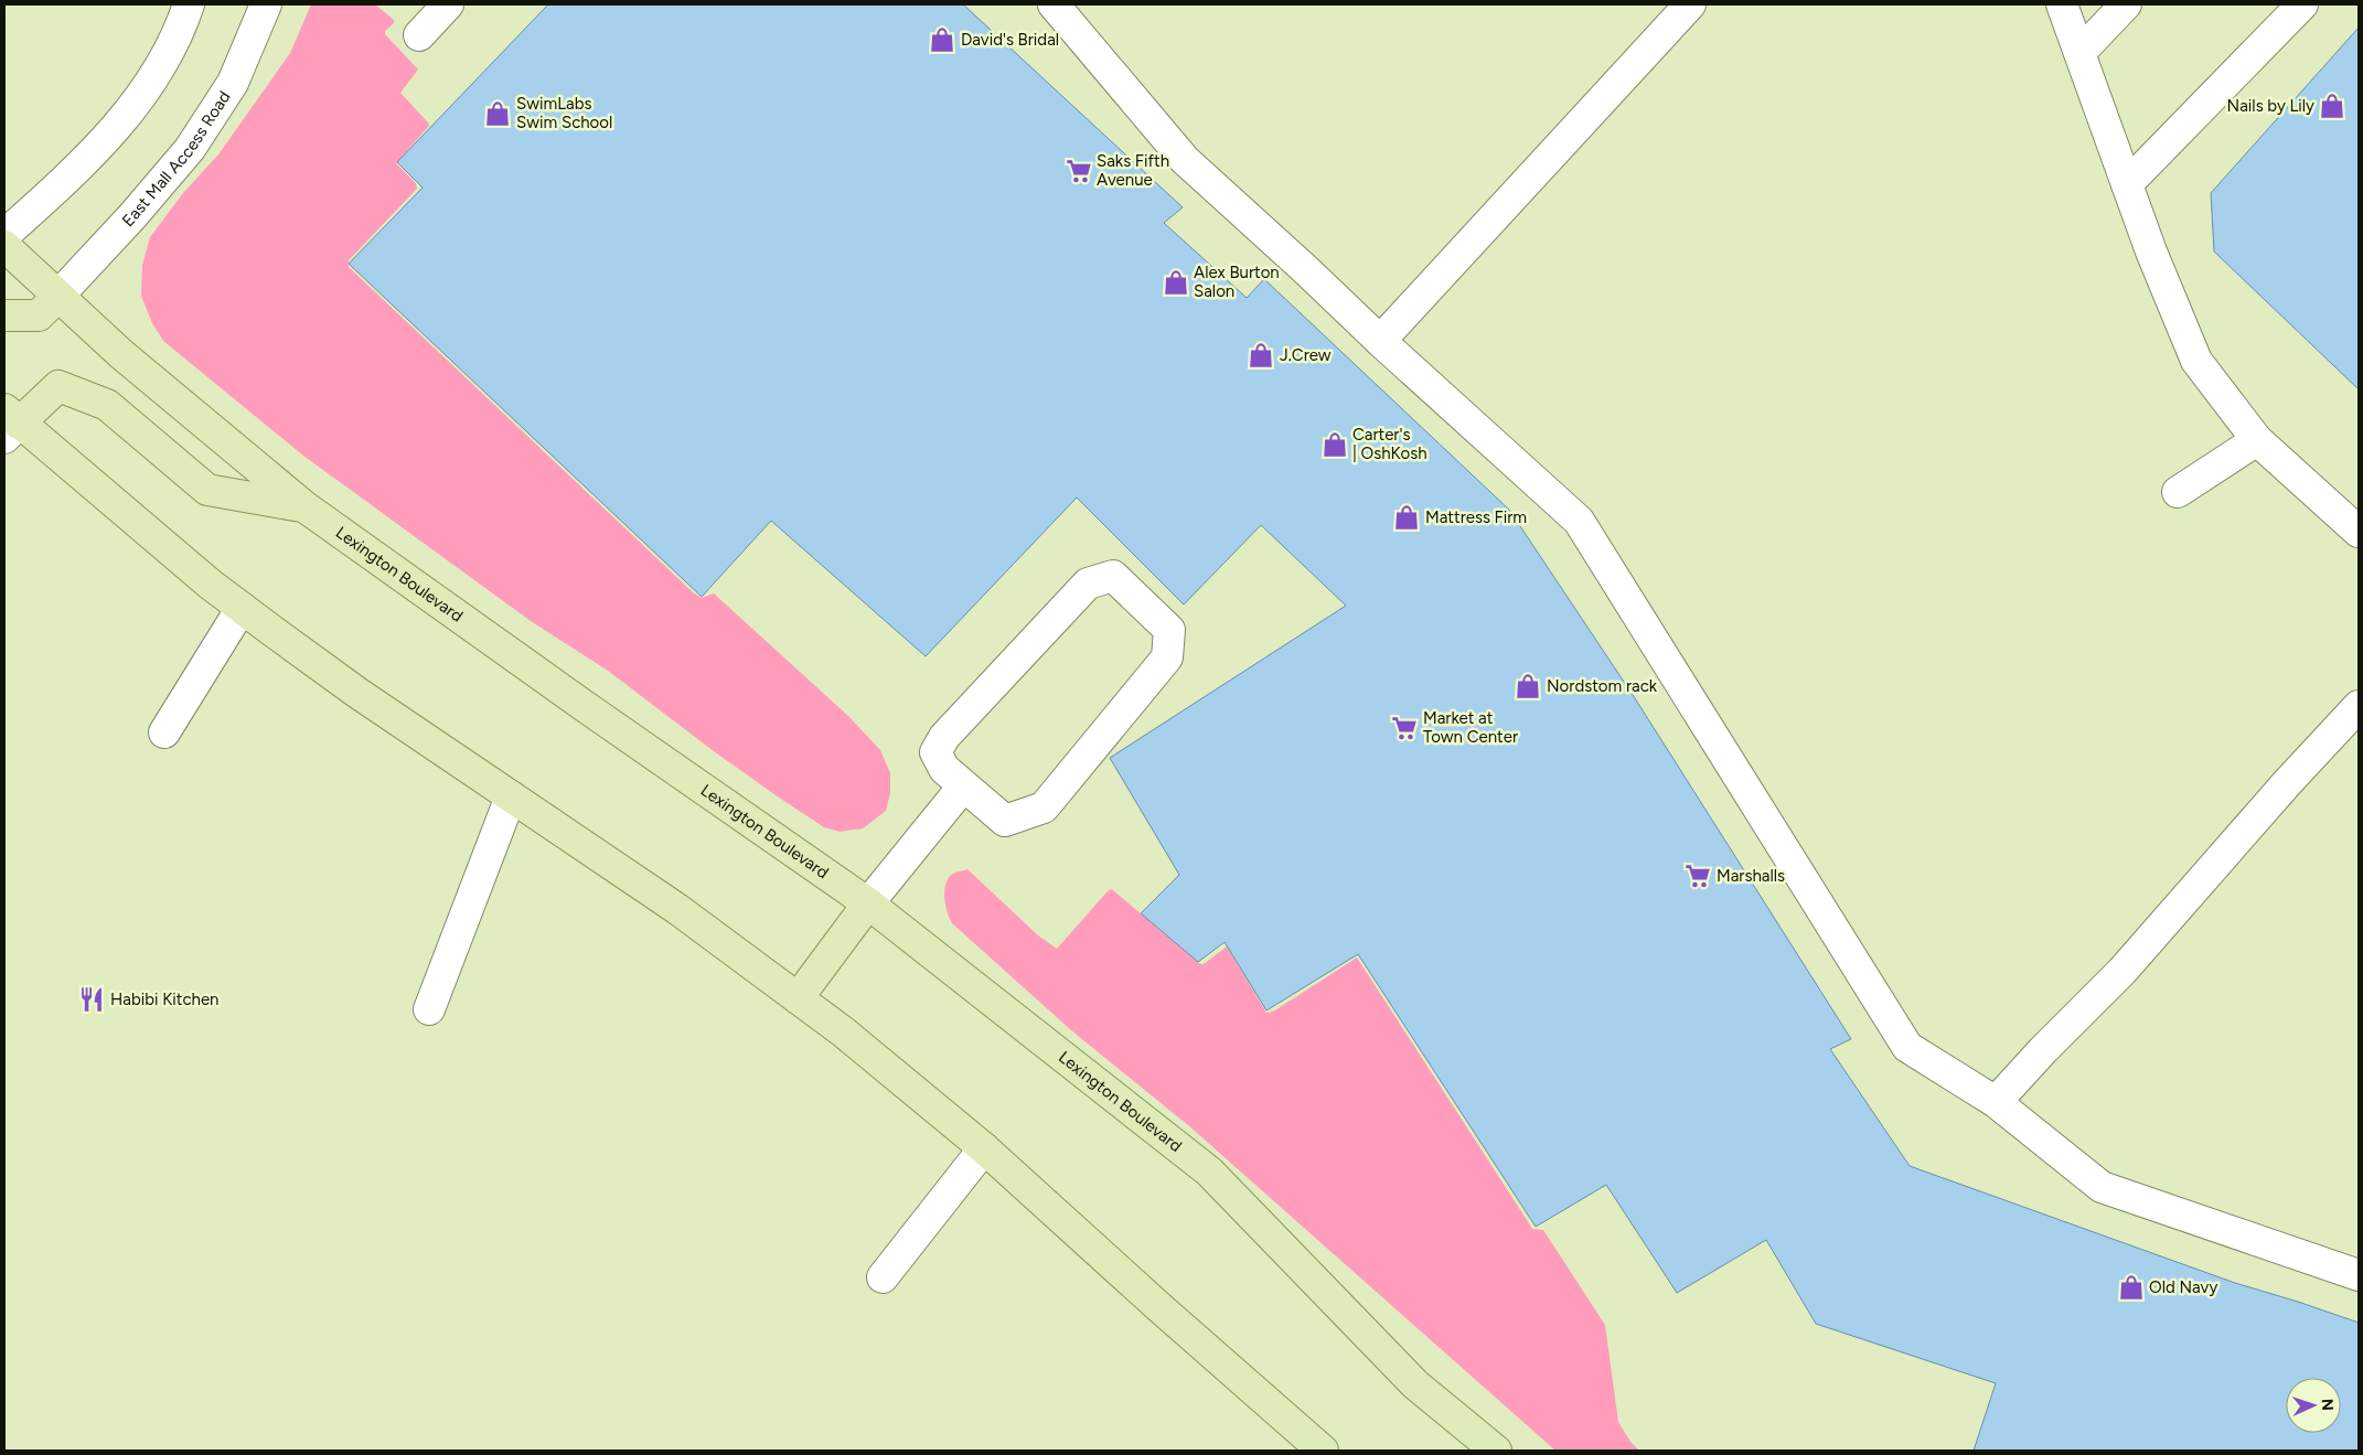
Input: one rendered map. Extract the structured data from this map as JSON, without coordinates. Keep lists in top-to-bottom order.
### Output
{
  "streets": {
    "main road": ["Lexington Boulevard"],
    "street": ["East Mall Access Road"]
  },
  "crossings": [
    ["East Mall Access Road", "Lexington Boulevard"]
  ],
  "places": {
    "shop": [
      "David's Bridal",
      "Nails by Lily",
      "SwimLabs Swim School",
      "Alex Burton Salon",
      "J.Crew",
      "Carter's | OshKosh",
      "Mattress Firm",
      "Nordstom rack",
      "Old Navy"
    ],
    "supermarket": ["Saks Fifth Avenue", "Market at Town Center", "Marshalls"],
    "restaurant": ["Habibi Kitchen"]
  },
  "north": "right"
}
